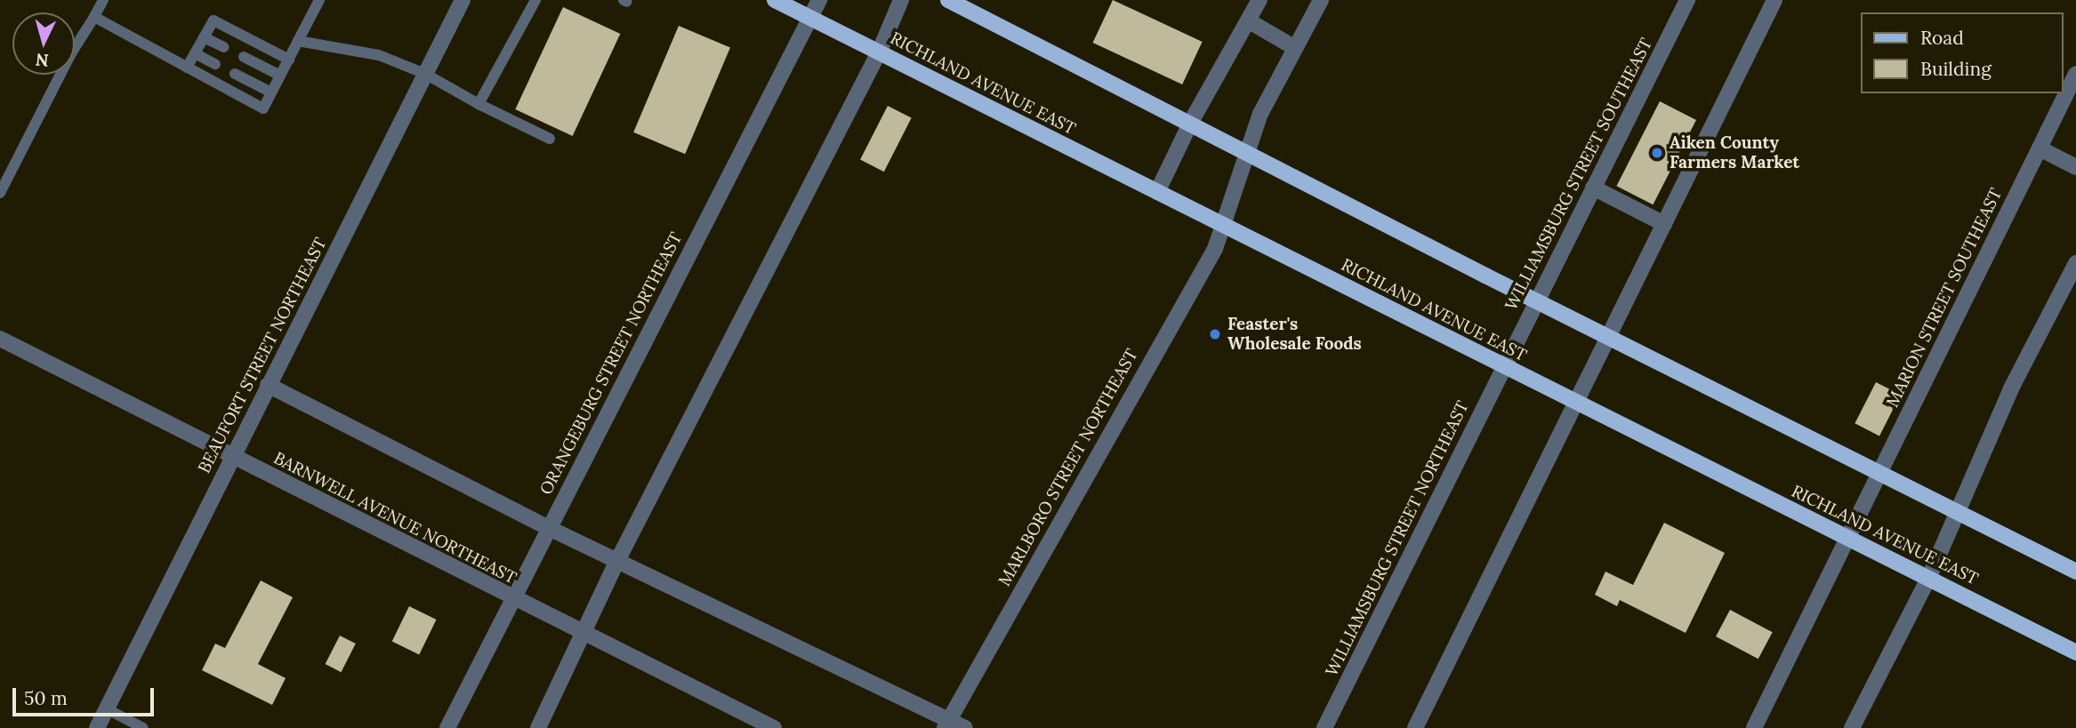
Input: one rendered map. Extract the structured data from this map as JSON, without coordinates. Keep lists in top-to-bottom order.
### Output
{
  "streets": {
    "main road": ["RICHLAND AVENUE EAST"],
    "street": [
      "WILLIAMSBURG STREET SOUTHEAST",
      "MARION STREET SOUTHEAST",
      "BEAUFORT STREET NORTHEAST",
      "ORANGEBURG STREET NORTHEAST",
      "MARLBORO STREET NORTHEAST",
      "BARNWELL AVENUE NORTHEAST",
      "WILLIAMSBURG STREET NORTHEAST"
    ]
  },
  "crossings": [
    ["RICHLAND AVENUE EAST", "WILLIAMSBURG STREET SOUTHEAST"],
    ["RICHLAND AVENUE EAST", "MARION STREET SOUTHEAST"],
    ["RICHLAND AVENUE EAST", "ORANGEBURG STREET NORTHEAST"],
    ["RICHLAND AVENUE EAST", "MARLBORO STREET NORTHEAST"],
    ["RICHLAND AVENUE EAST", "WILLIAMSBURG STREET NORTHEAST"],
    ["WILLIAMSBURG STREET SOUTHEAST", "WILLIAMSBURG STREET NORTHEAST"],
    ["BEAUFORT STREET NORTHEAST", "BARNWELL AVENUE NORTHEAST"],
    ["ORANGEBURG STREET NORTHEAST", "BARNWELL AVENUE NORTHEAST"]
  ],
  "places": ["Aiken County Farmers Market", "Feaster's Wholesale Foods"],
  "legend": ["Road", "Building"],
  "scale_bar": "50 m",
  "north": "bottom"
}
